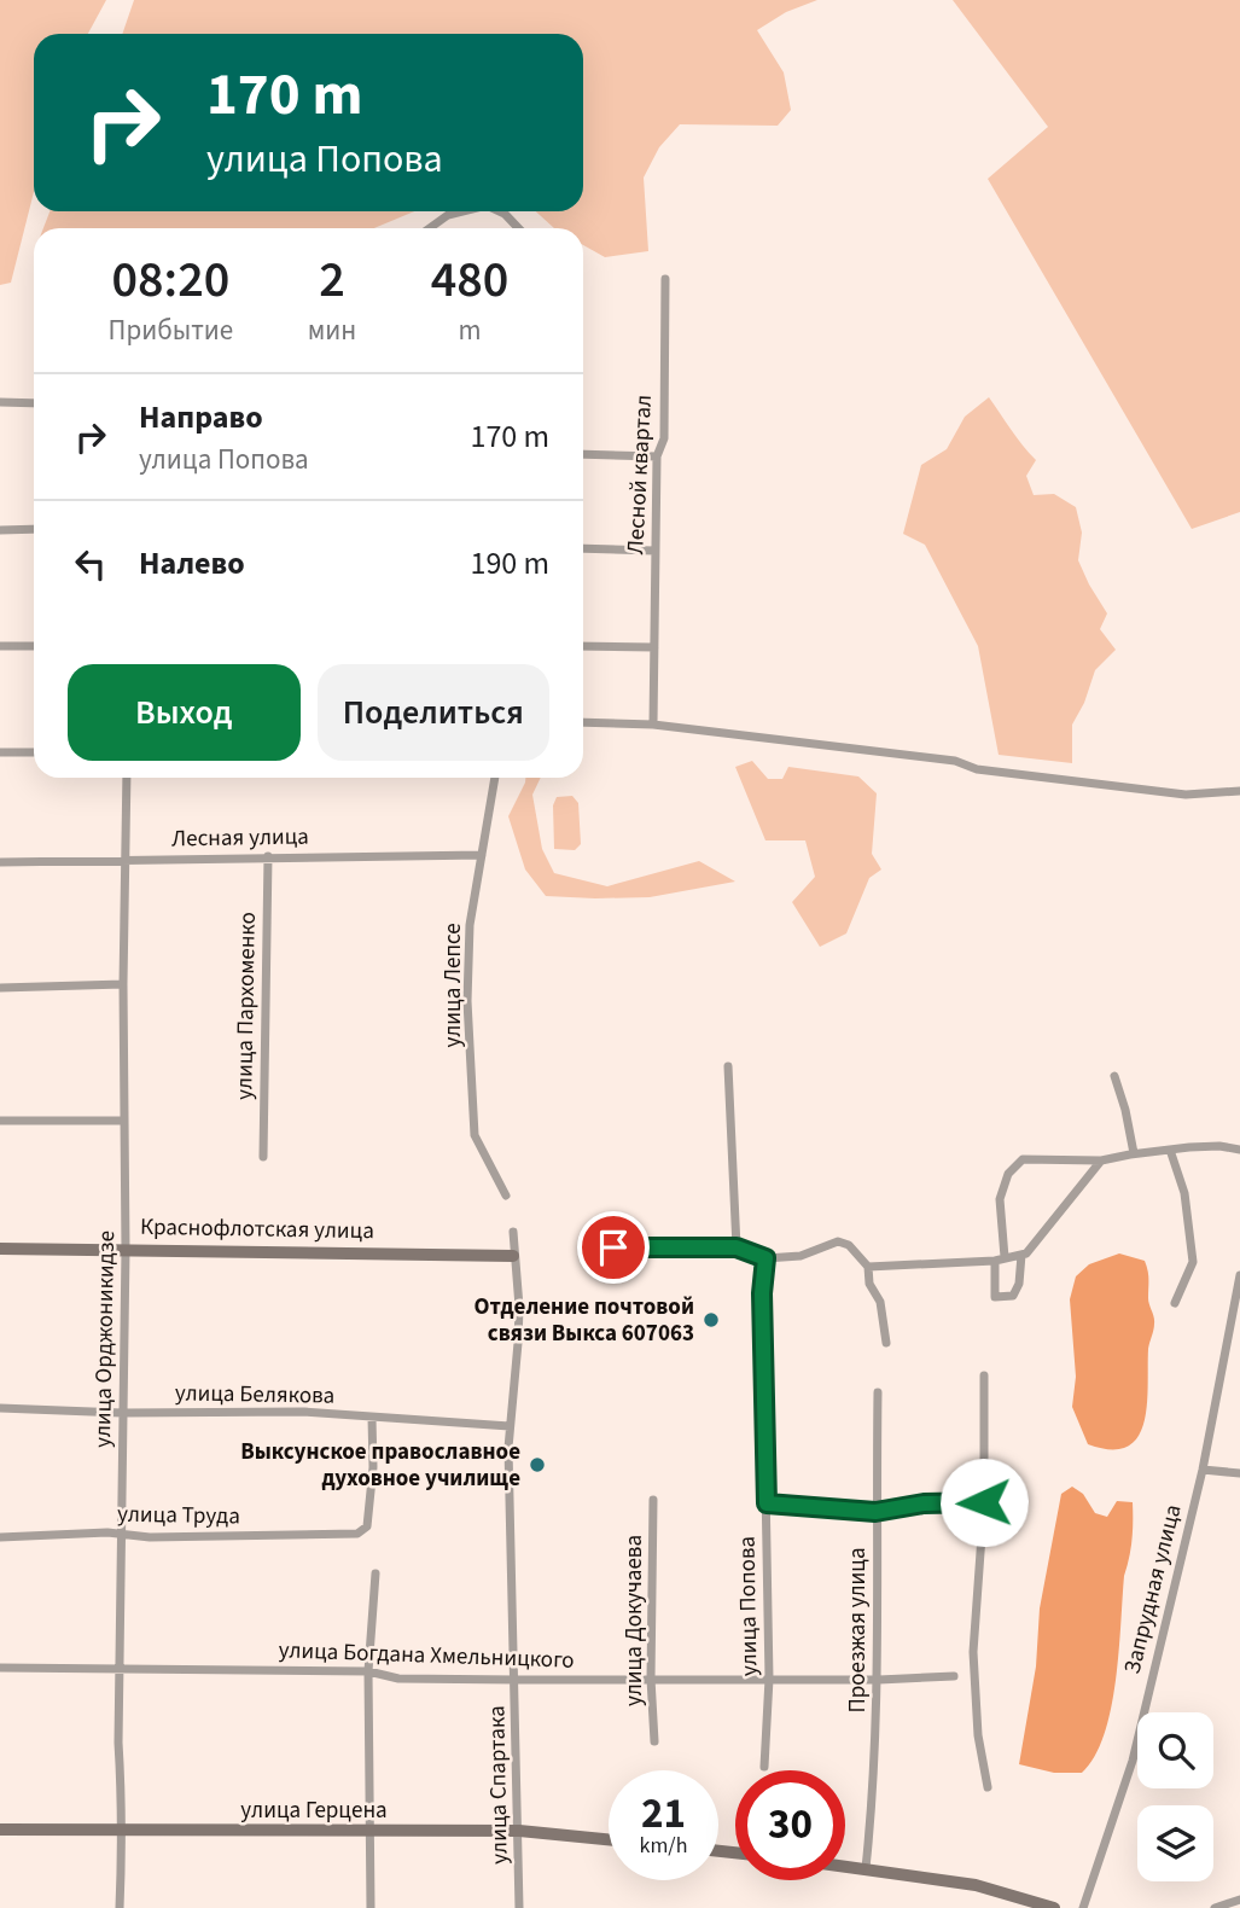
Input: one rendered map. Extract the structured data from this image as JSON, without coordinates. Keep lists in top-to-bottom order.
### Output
{
  "streets": {
    "street": [
      "Лесной квартал",
      "Лесная улица",
      "улица Лепсе",
      "улица Пархоменко",
      "Краснофлотская улица",
      "улица Орджоникидзе",
      "улица Белякова",
      "улица Труда",
      "Запрудная улица",
      "улица Попова",
      "улица Докучаева",
      "Проезжая улица",
      "улица Богдана Хмельницкого",
      "улица Спартака",
      "улица Герцена"
    ]
  },
  "crossings": [
    ["Лесная улица", "улица Лепсе"],
    ["Лесная улица", "улица Пархоменко"],
    ["Лесная улица", "улица Орджоникидзе"],
    ["Краснофлотская улица", "улица Орджоникидзе"],
    ["Краснофлотская улица", "улица Спартака"],
    ["улица Орджоникидзе", "улица Белякова"],
    ["улица Орджоникидзе", "улица Труда"],
    ["улица Орджоникидзе", "улица Богдана Хмельницкого"],
    ["улица Орджоникидзе", "улица Герцена"],
    ["улица Белякова", "улица Труда"],
    ["улица Белякова", "улица Спартака"],
    ["улица Попова", "улица Богдана Хмельницкого"],
    ["улица Докучаева", "улица Богдана Хмельницкого"],
    ["Проезжая улица", "улица Богдана Хмельницкого"],
    ["улица Богдана Хмельницкого", "улица Спартака"],
    ["улица Спартака", "улица Герцена"]
  ],
  "places": ["Отделение почтовой связи Выкса 607063", "Выксунское православное духовное училище"],
  "page": {
    "turn": ["170 m", "улица Попова"],
    "eta": [
      "08:20",
      "Прибытие",
      "2",
      "мин",
      "480",
      "m"
    ],
    "list": [
      {
        "name": "Направо",
        "note": "улица Попова",
        "value": "170 m"
      },
      {
        "name": "Налево",
        "value": "190 m"
      }
    ],
    "buttons": ["Выход", "Поделиться"],
    "speed": "21 km/h",
    "limit": "30"
  }
}
